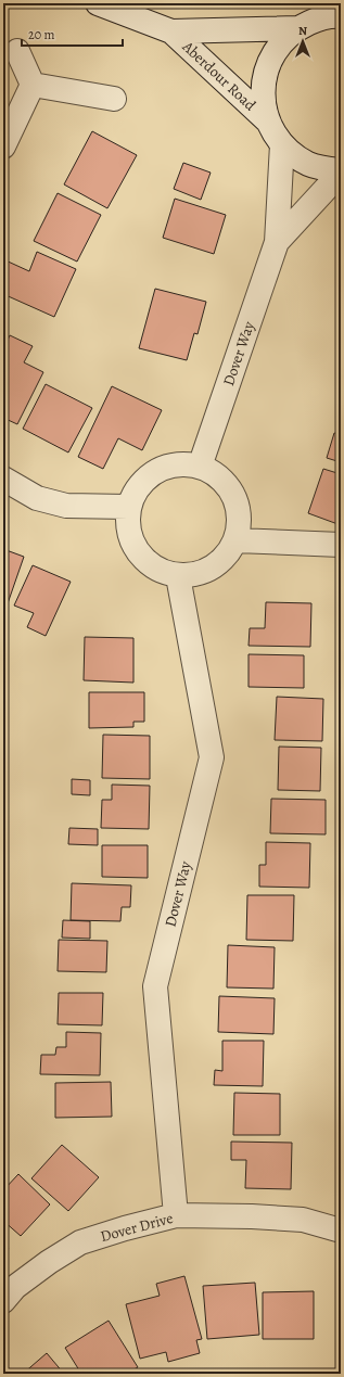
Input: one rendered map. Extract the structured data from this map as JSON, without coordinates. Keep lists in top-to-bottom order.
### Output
{
  "streets": {
    "street": ["Aberdour Road", "Dover Way", "Dover Drive"]
  },
  "crossings": [
    ["Dover Way", "Dover Drive"]
  ],
  "scale_bar": "20 m",
  "north": "top"
}
